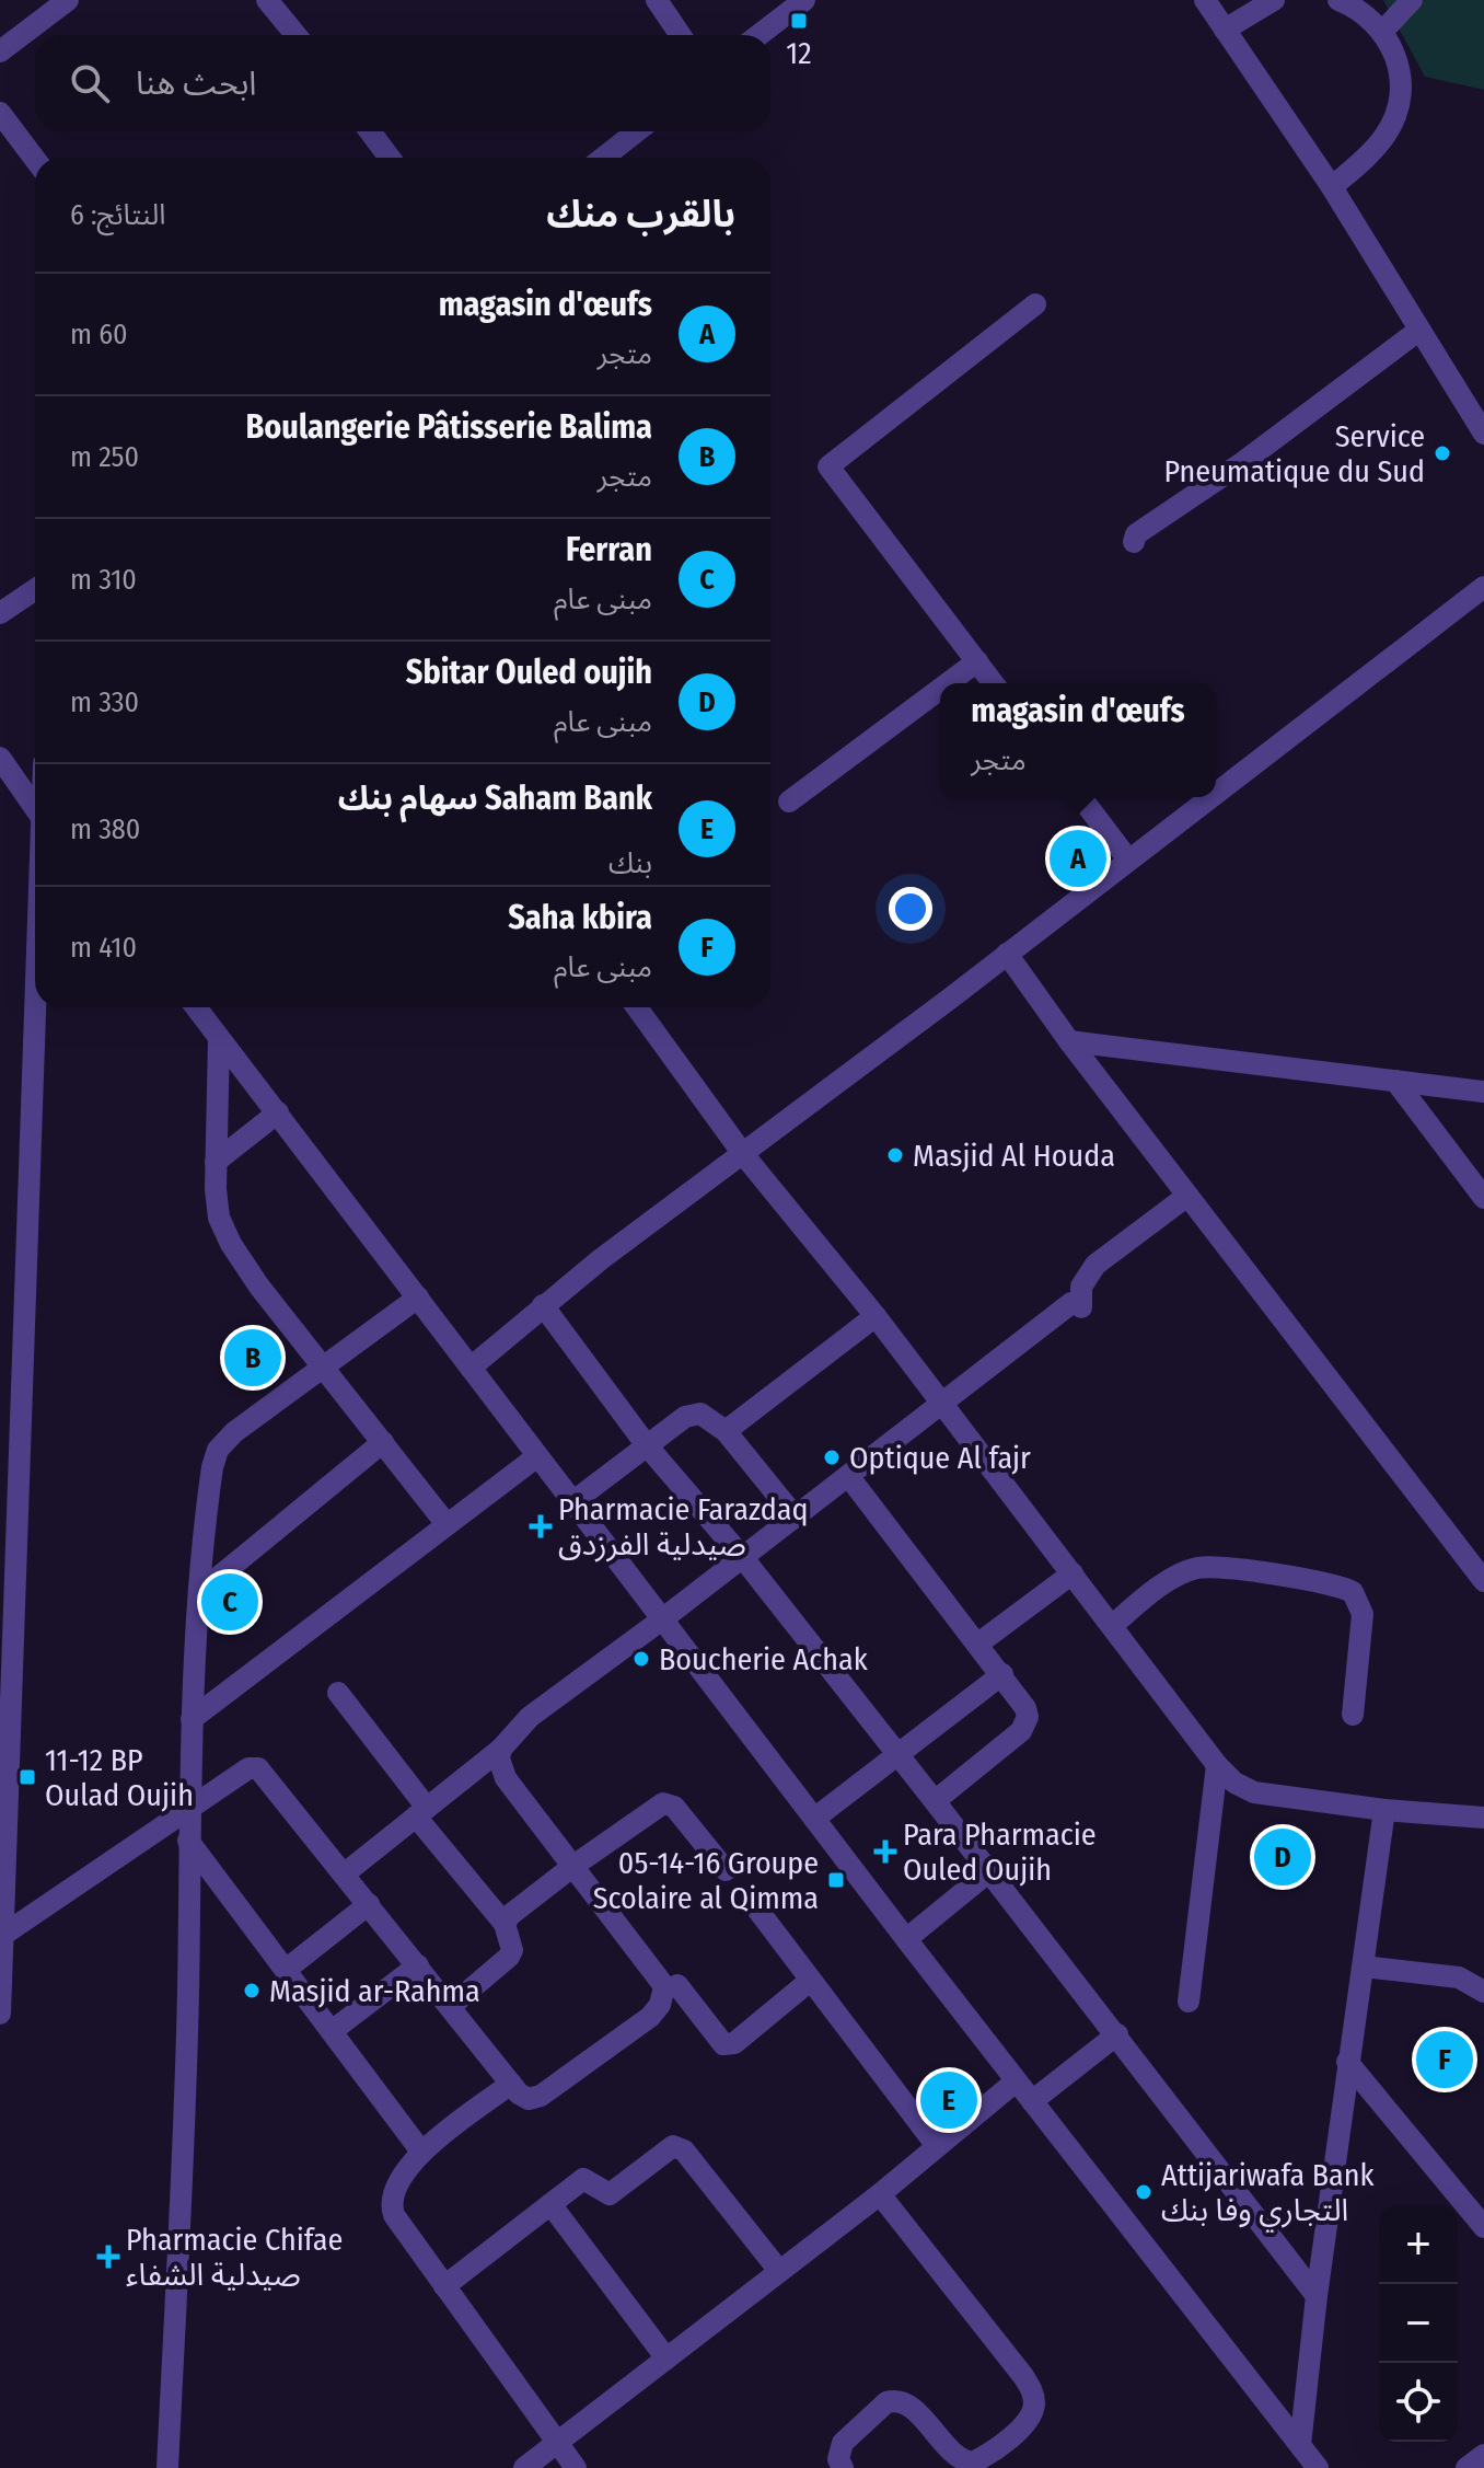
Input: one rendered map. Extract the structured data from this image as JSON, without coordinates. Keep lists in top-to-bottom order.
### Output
{
  "places": {
    "transit": ["12", "11-12 BP Oulad Oujih", "05-14-16 Groupe Scolaire al Qimma"],
    "other": [
      "Service Pneumatique du Sud",
      "Masjid Al Houda",
      "Optique Al fajr",
      "Boucherie Achak",
      "Masjid ar-Rahma",
      "Attijariwafa Bank التجاري وفا بنك"
    ],
    "health": ["Pharmacie Farazdaq صيدلية الفرزدق", "Para Pharmacie Ouled Oujih", "Pharmacie Chifae صيدلية الشفاء"]
  },
  "page": {
    "search": "ابحث هنا",
    "heading": ["بالقرب منك", "النتائج: 6"],
    "list": [
      {
        "mark": "A",
        "name": "magasin d'œufs",
        "note": "متجر",
        "value": "60 m"
      },
      {
        "mark": "B",
        "name": "Boulangerie Pâtisserie Balima",
        "note": "متجر",
        "value": "250 m"
      },
      {
        "mark": "C",
        "name": "Ferran",
        "note": "مبنى عام",
        "value": "310 m"
      },
      {
        "mark": "D",
        "name": "Sbitar Ouled oujih",
        "note": "مبنى عام",
        "value": "330 m"
      },
      {
        "mark": "E",
        "name": "Saham Bank سهام بنك",
        "note": "بنك",
        "value": "380 m"
      },
      {
        "mark": "F",
        "name": "Saha kbira",
        "note": "مبنى عام",
        "value": "410 m"
      }
    ],
    "popup": ["magasin d'œufs", "متجر"],
    "pins": [
      "A",
      "B",
      "C",
      "D",
      "F",
      "E"
    ],
    "map_buttons": ["+", "−"]
  }
}
